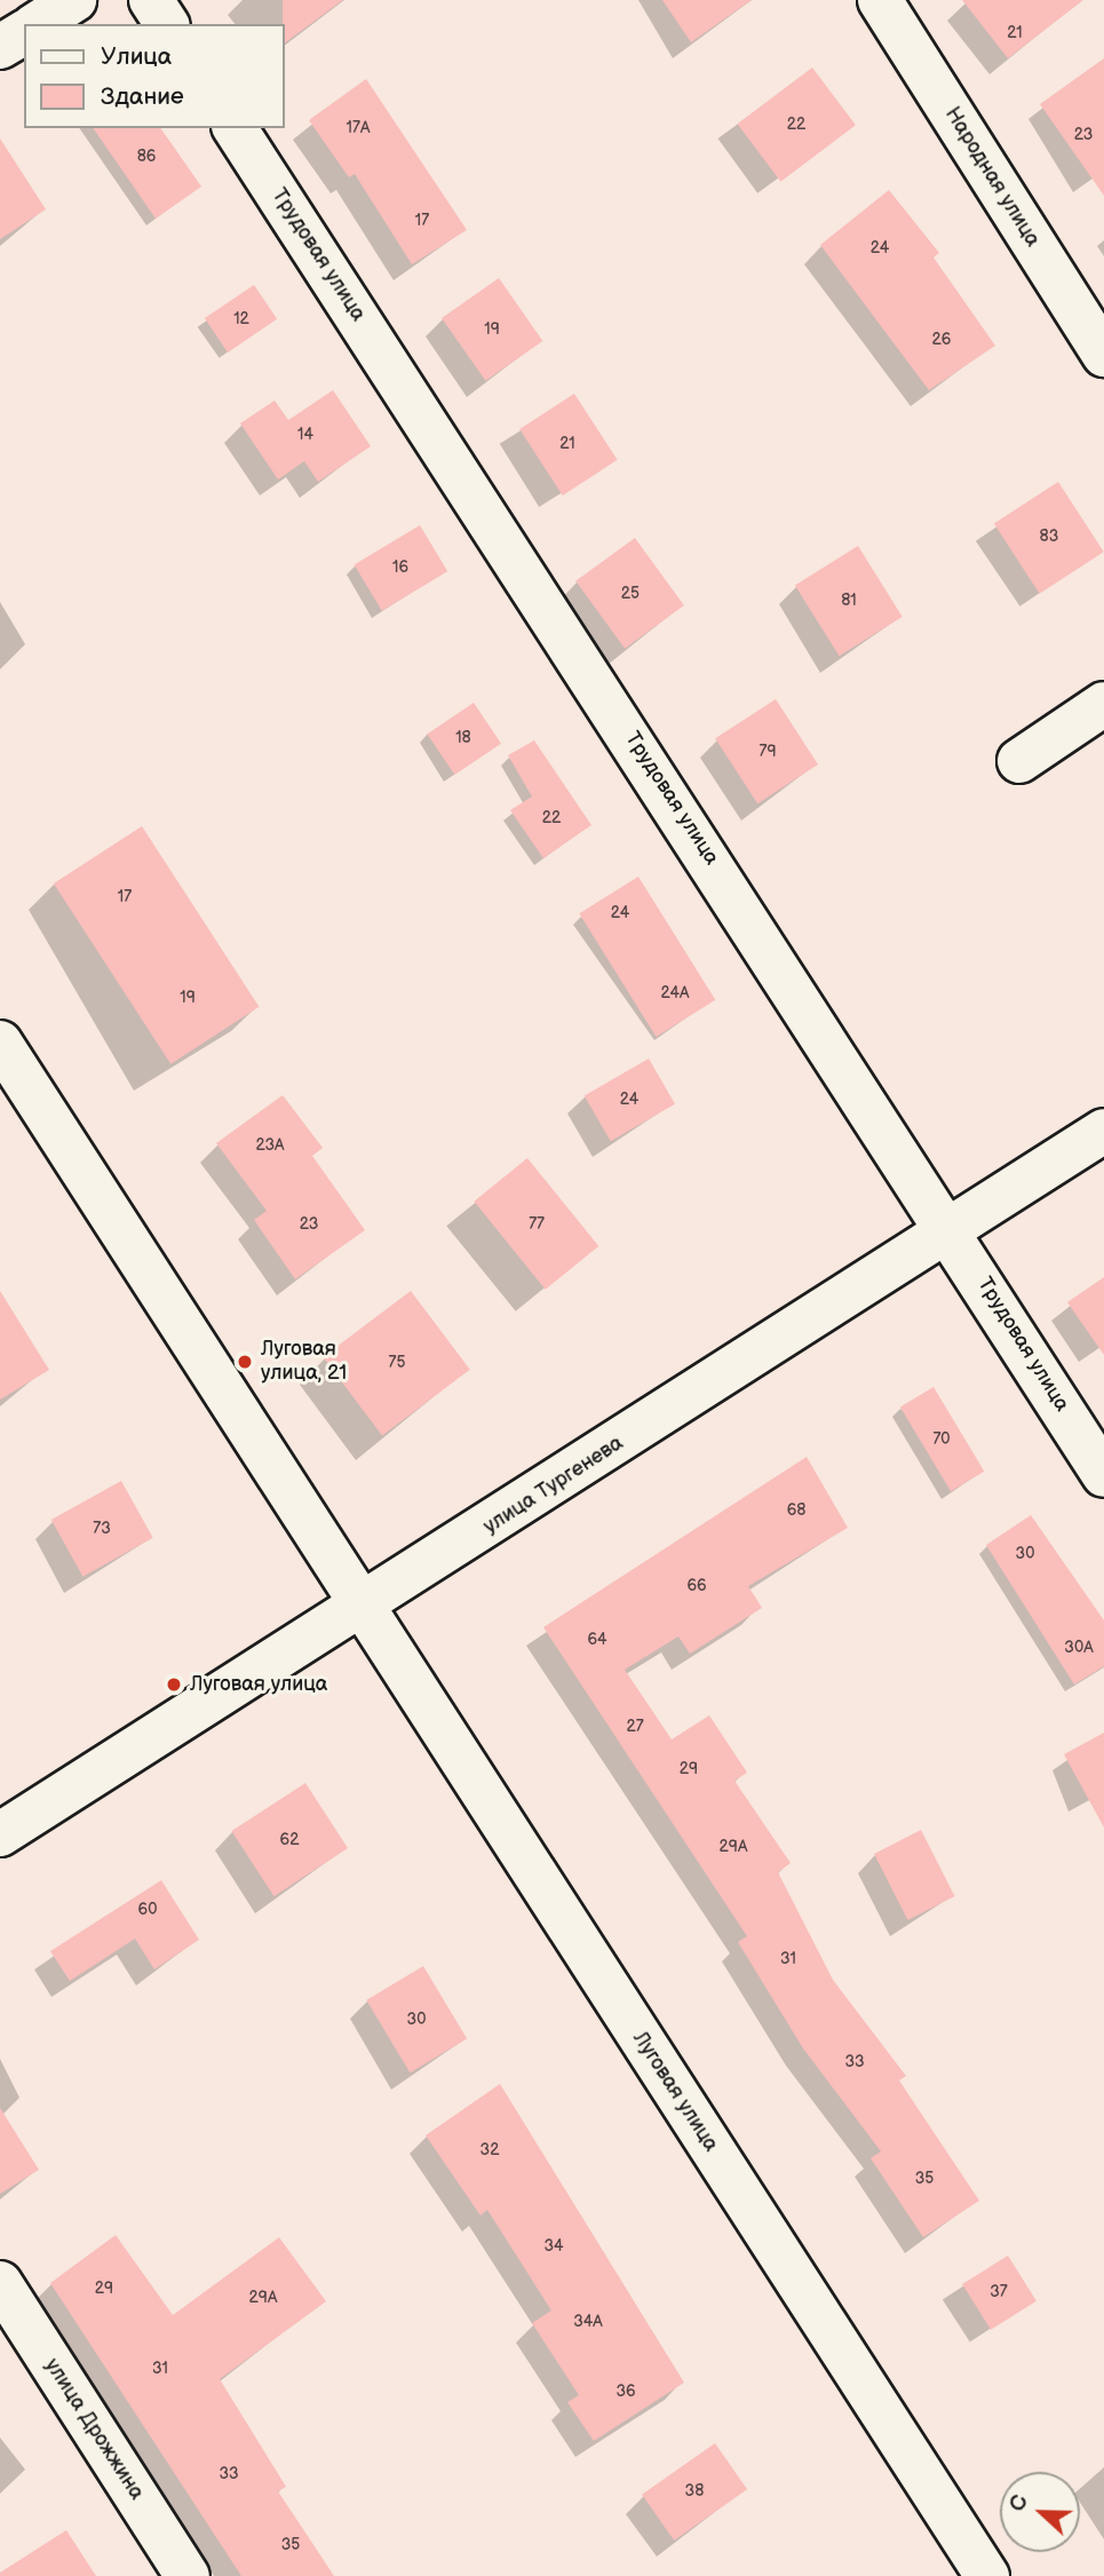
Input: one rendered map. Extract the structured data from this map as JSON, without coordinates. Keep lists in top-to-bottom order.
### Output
{
  "streets": {
    "street": [
      "Народная улица",
      "Трудовая улица",
      "улица Тургенева",
      "Луговая улица",
      "улица Дрожжина"
    ]
  },
  "crossings": [
    ["Трудовая улица", "улица Тургенева"],
    ["улица Тургенева", "Луговая улица"]
  ],
  "places": ["Луговая улица, 21", "Луговая улица"],
  "house_numbers": [
    "21",
    "22",
    "17А",
    "23",
    "86",
    "17",
    "24",
    "12",
    "19",
    "26",
    "14",
    "21",
    "83",
    "16",
    "25",
    "81",
    "18",
    "79",
    "22",
    "17",
    "24",
    "24А",
    "19",
    "24",
    "23А",
    "23",
    "77",
    "75",
    "70",
    "68",
    "73",
    "30",
    "66",
    "64",
    "30А",
    "27",
    "29",
    "62",
    "29А",
    "60",
    "31",
    "30",
    "33",
    "32",
    "35",
    "34",
    "29",
    "37",
    "29А",
    "34А",
    "31",
    "36",
    "33",
    "38",
    "35"
  ],
  "legend": ["Улица", "Здание"],
  "north": "left"
}
